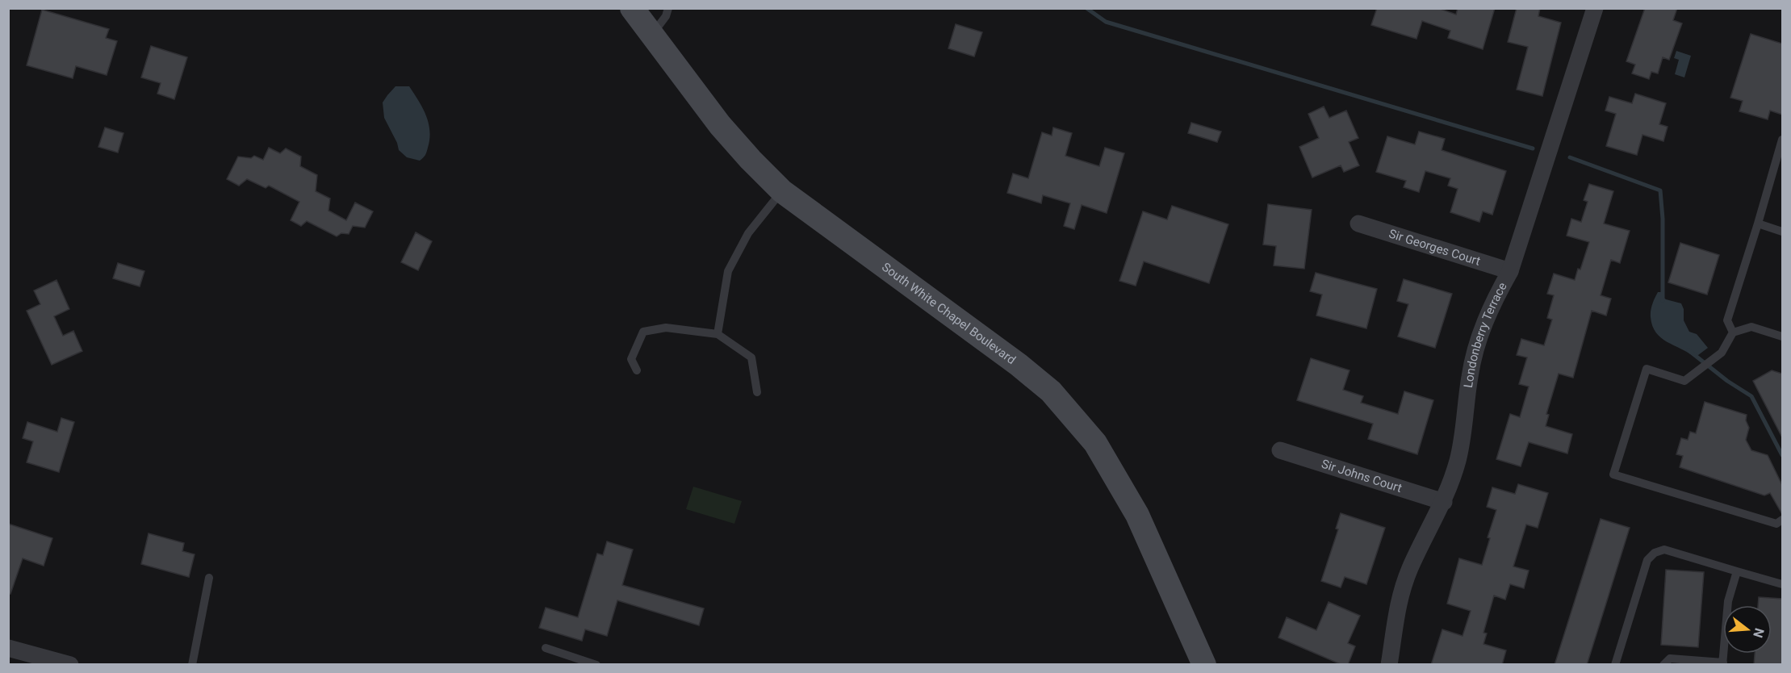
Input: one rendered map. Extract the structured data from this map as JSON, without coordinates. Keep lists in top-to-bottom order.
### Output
{
  "streets": {
    "main road": ["South White Chapel Boulevard"],
    "street": ["Sir Georges Court", "Londonberry Terrace", "Sir Johns Court"]
  },
  "crossings": [
    ["Sir Georges Court", "Londonberry Terrace"],
    ["Londonberry Terrace", "Sir Johns Court"]
  ],
  "north": "right"
}
